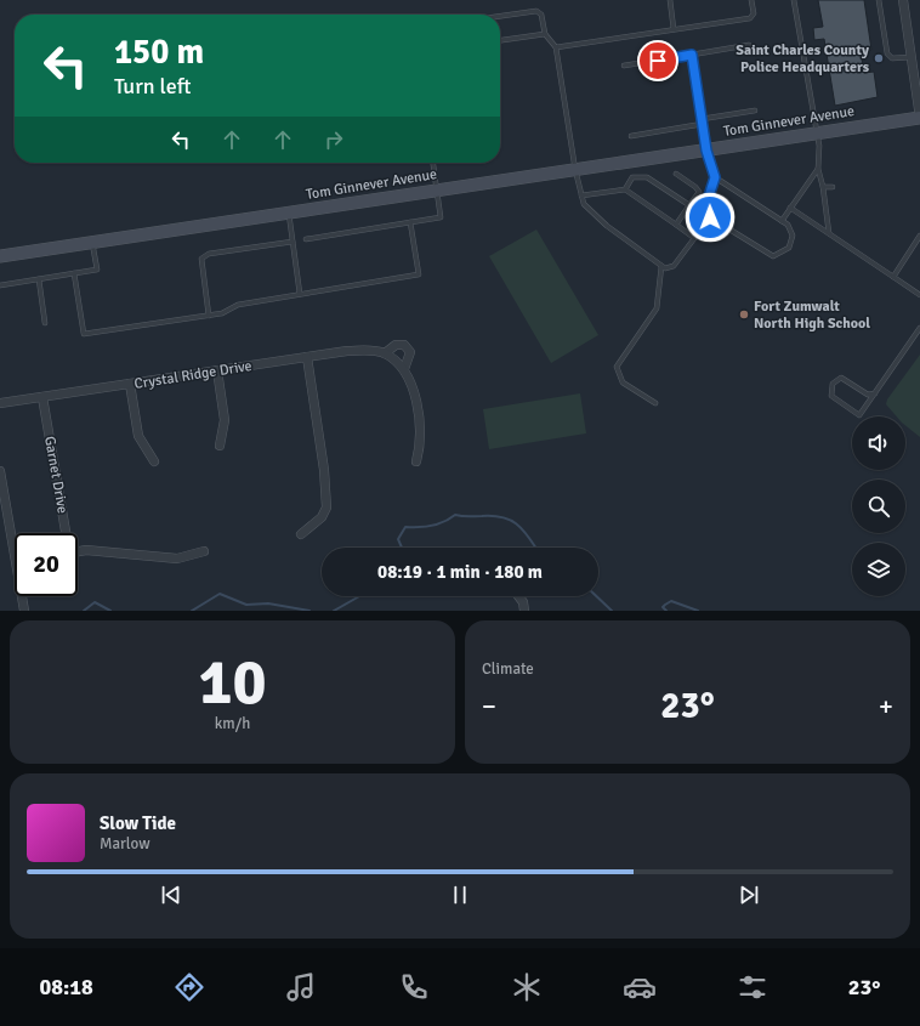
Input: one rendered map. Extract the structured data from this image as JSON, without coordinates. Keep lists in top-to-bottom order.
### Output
{
  "streets": {
    "main road": ["Tom Ginnever Avenue"],
    "street": ["Crystal Ridge Drive", "Garnet Drive"]
  },
  "crossings": [
    ["Crystal Ridge Drive", "Garnet Drive"]
  ],
  "places": ["Saint Charles County Police Headquarters", "Fort Zumwalt North High School"],
  "page": {
    "turn": ["150 m", "Turn left"],
    "limit": "20",
    "trip": "08:19 · 1 min · 180 m",
    "tile": [
      ["10", "km/h"],
      "Climate"
    ],
    "heat": ["−", "23°", "+"],
    "song": ["Slow Tide", "Marlow"],
    "tabs": ["08:18", "23°"]
  }
}
